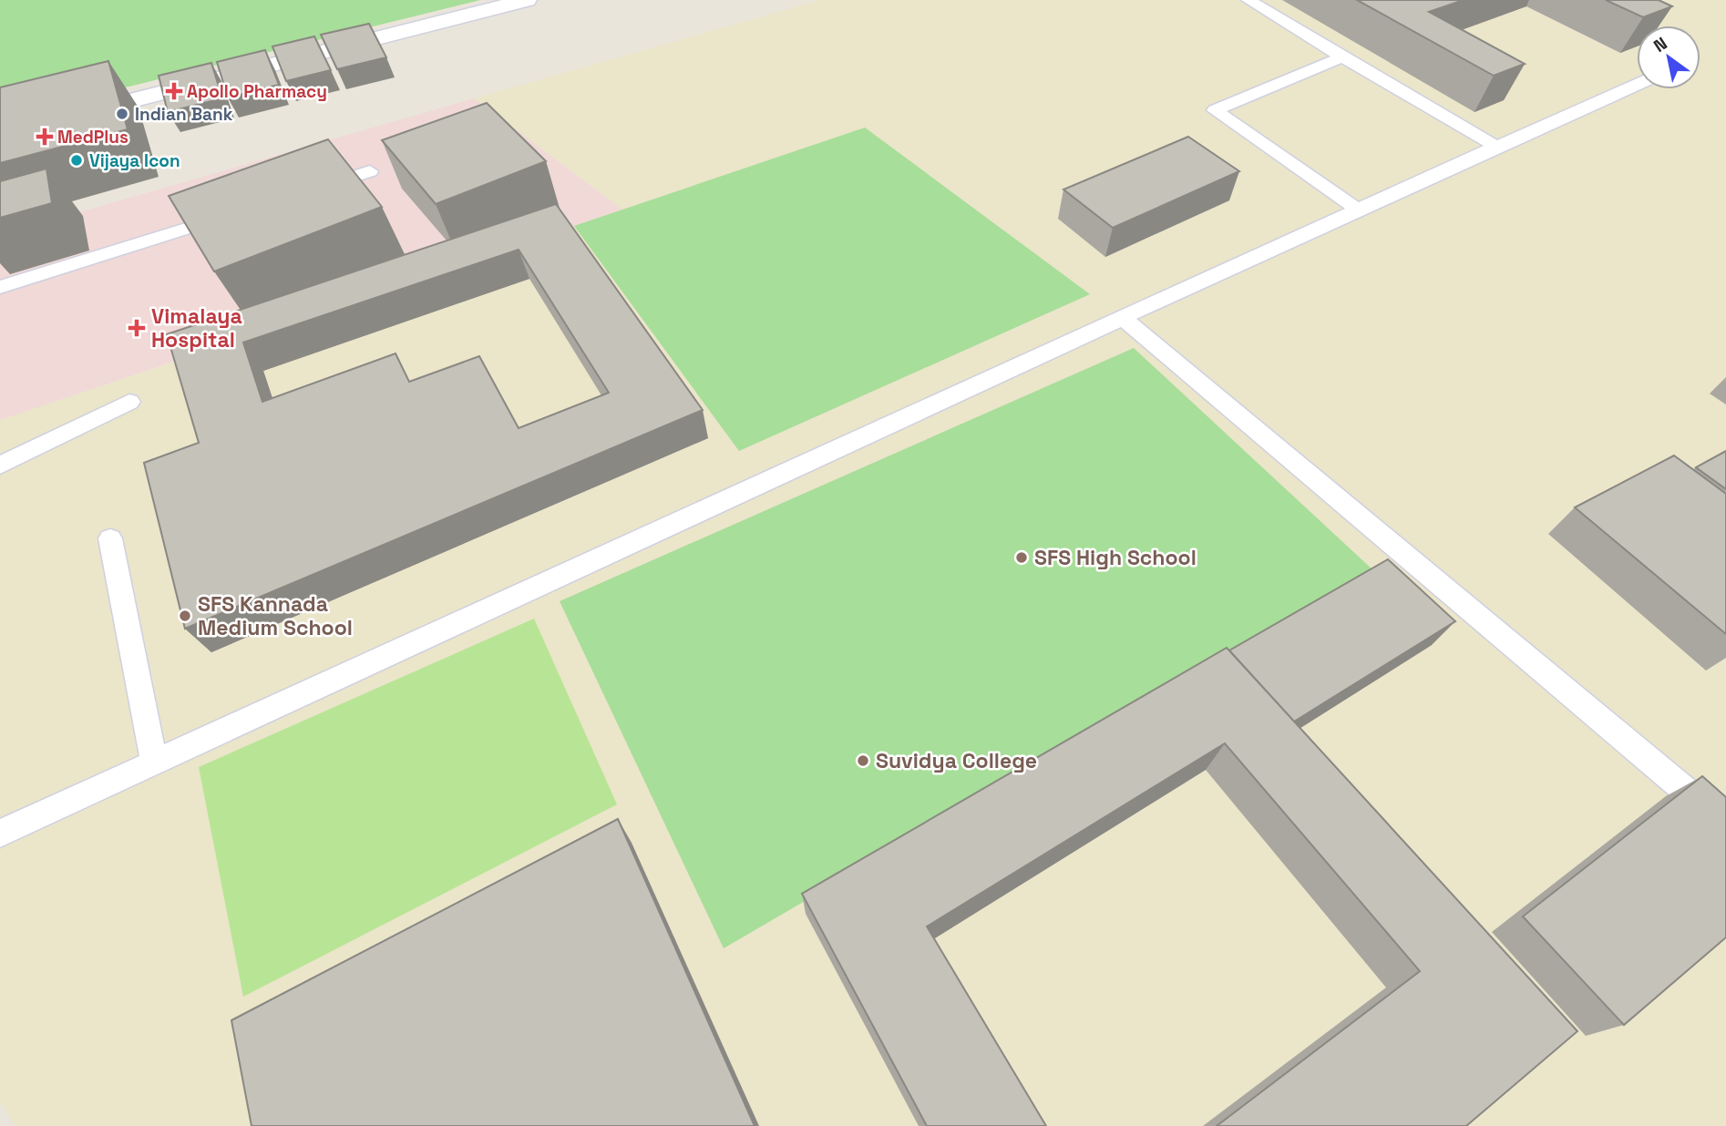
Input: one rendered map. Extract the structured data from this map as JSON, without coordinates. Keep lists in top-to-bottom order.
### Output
{
  "places": {
    "health": ["Apollo Pharmacy", "MedPlus", "Vimalaya Hospital"],
    "other": [
      "Indian Bank",
      "Vijaya Icon",
      "SFS High School",
      "SFS Kannada Medium School",
      "Suvidya College"
    ]
  },
  "north": "top left"
}
